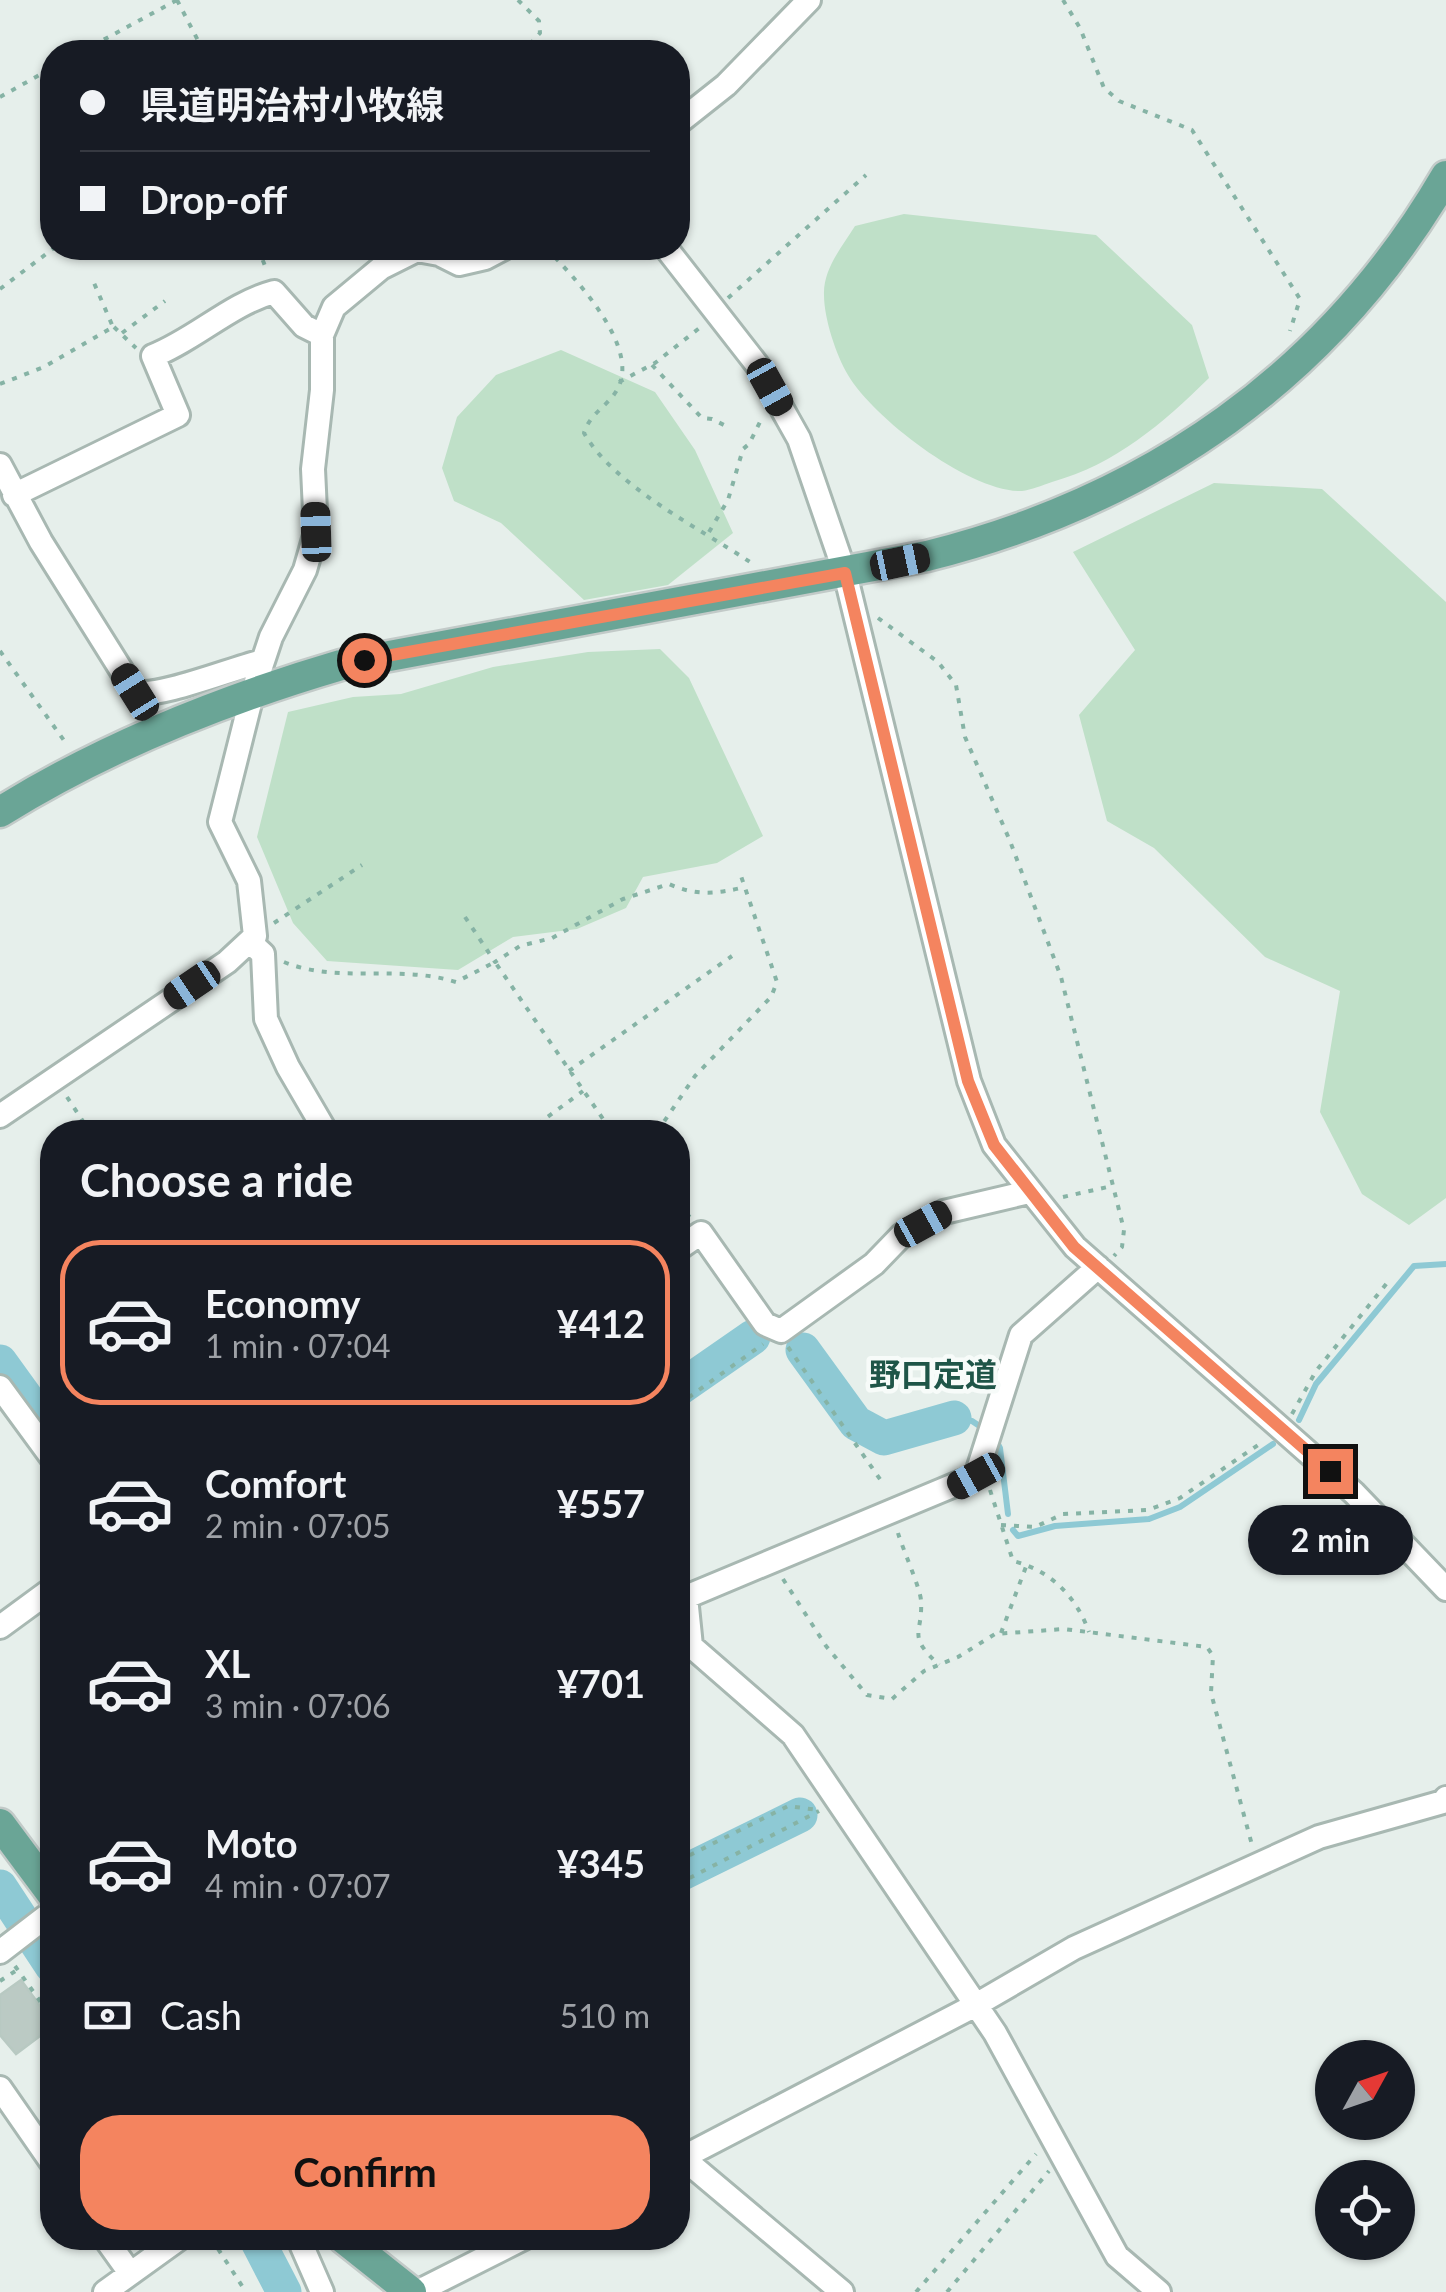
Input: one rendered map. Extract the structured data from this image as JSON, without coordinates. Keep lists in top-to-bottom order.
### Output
{
  "districts": ["野口定道"],
  "north": "top right",
  "page": {
    "banner": ["県道明治村小牧線", "Drop-off"],
    "heading": "Choose a ride",
    "list": [
      {
        "name": "Economy",
        "note": "1 min · 07:04",
        "value": "¥412"
      },
      {
        "name": "Comfort",
        "note": "2 min · 07:05",
        "value": "¥557"
      },
      {
        "name": "XL",
        "note": "3 min · 07:06",
        "value": "¥701"
      },
      {
        "name": "Moto",
        "note": "4 min · 07:07",
        "value": "¥345"
      }
    ],
    "bubble": "2 min",
    "pay": ["Cash", "510 m"],
    "buttons": "Confirm"
  }
}
